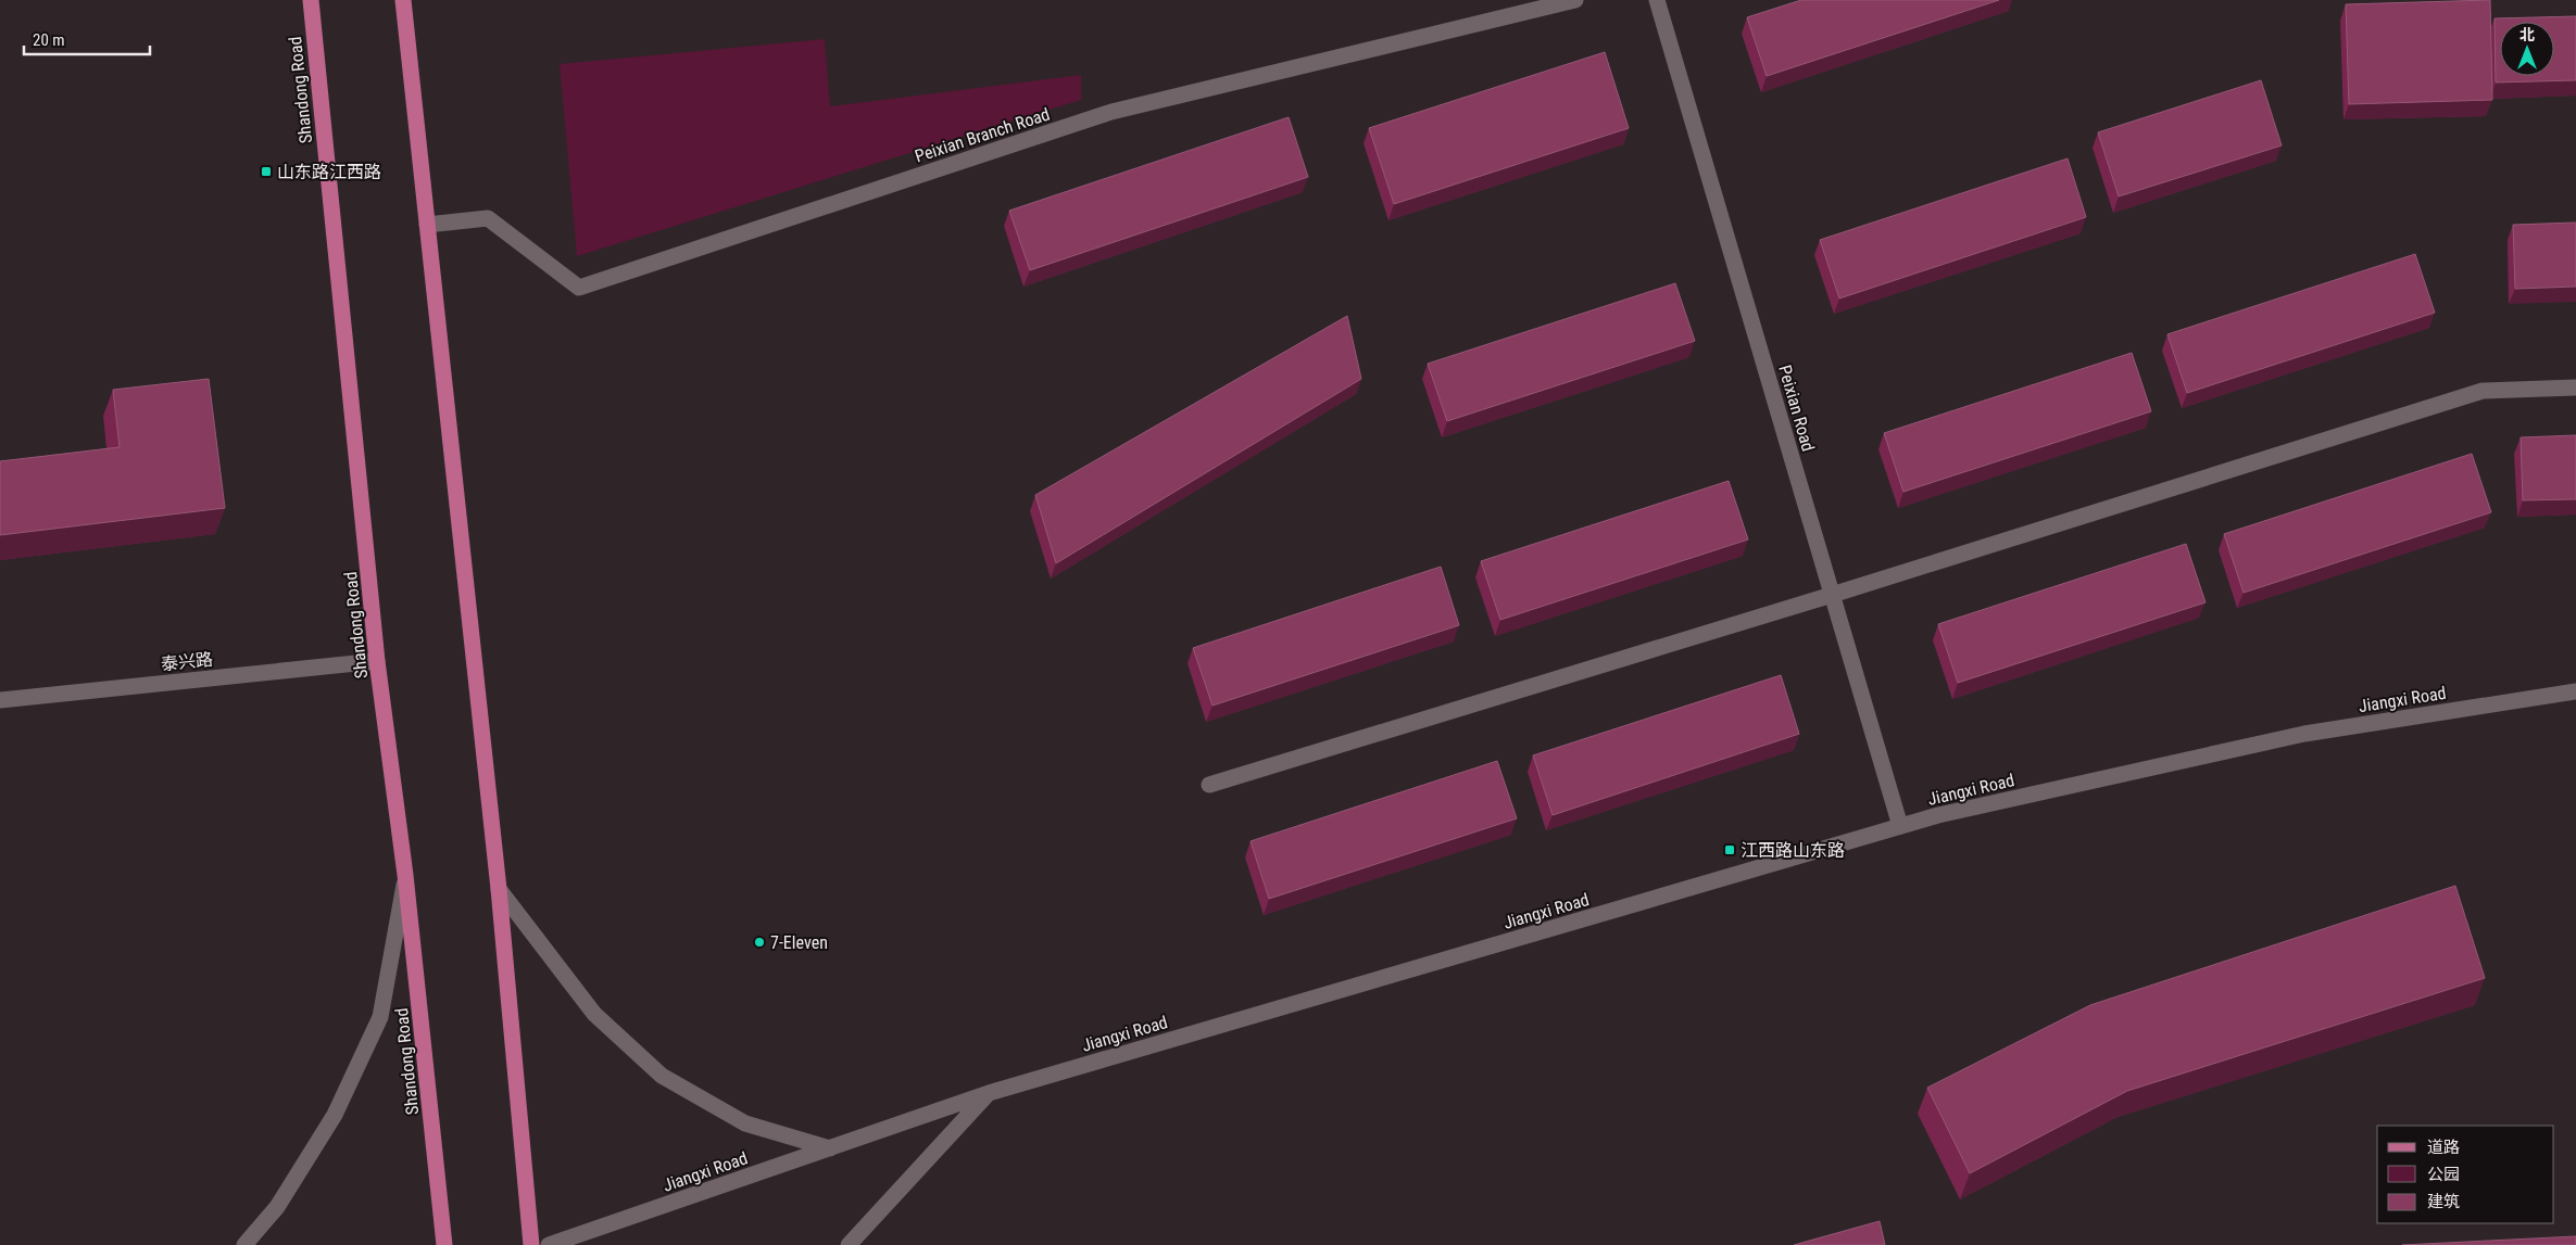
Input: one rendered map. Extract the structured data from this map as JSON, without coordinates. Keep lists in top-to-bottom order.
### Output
{
  "streets": {
    "main road": [
      "Shandong Road",
      "Peixian Branch Road",
      "Peixian Road",
      "泰兴路",
      "Jiangxi Road"
    ]
  },
  "crossings": [
    ["Shandong Road", "泰兴路"],
    ["Peixian Road", "Jiangxi Road"]
  ],
  "places": {
    "transit": ["山东路江西路", "江西路山东路"],
    "other": ["7-Eleven"]
  },
  "legend": ["道路", "公园", "建筑"],
  "scale_bar": "20 m",
  "north": "top"
}
